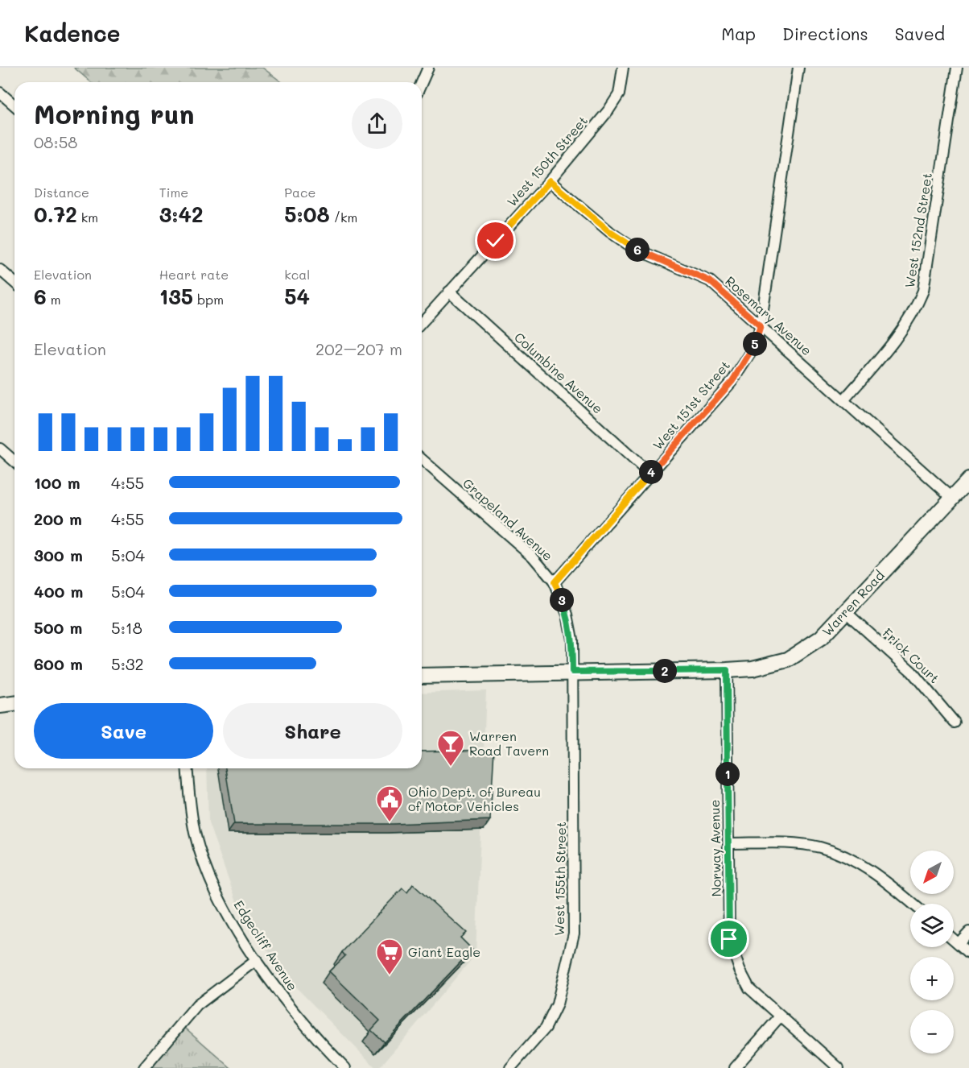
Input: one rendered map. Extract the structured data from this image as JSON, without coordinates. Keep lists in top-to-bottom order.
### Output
{
  "streets": {
    "main road": ["Warren Road"],
    "street": [
      "West 150th Street",
      "West 152nd Street",
      "Rosemary Avenue",
      "Columbine Avenue",
      "West 151st Street",
      "Grapeland Avenue",
      "Frick Court",
      "Norway Avenue",
      "West 155th Street",
      "Edgecliff Avenue"
    ]
  },
  "crossings": [
    ["West 150th Street", "Rosemary Avenue"],
    ["West 150th Street", "Columbine Avenue"],
    ["West 152nd Street", "Rosemary Avenue"],
    ["Rosemary Avenue", "West 151st Street"],
    ["Rosemary Avenue", "Warren Road"],
    ["Columbine Avenue", "West 151st Street"],
    ["West 151st Street", "Grapeland Avenue"],
    ["Grapeland Avenue", "Warren Road"],
    ["Grapeland Avenue", "West 155th Street"],
    ["Warren Road", "Frick Court"],
    ["Warren Road", "Norway Avenue"],
    ["Warren Road", "West 155th Street"]
  ],
  "places": {
    "bar": ["Warren Road Tavern"],
    "public building": ["Ohio Dept. of Bureau of Motor Vehicles"],
    "supermarket": ["Giant Eagle"]
  },
  "north": "bottom left",
  "page": {
    "header": "Kadence",
    "nav": ["Map", "Directions", "Saved"],
    "heading": ["Morning run", "08:58"],
    "stats": [
      ["Distance", "0.72 km"],
      ["Time", "3:42"],
      ["Pace", "5:08 /km"],
      ["Elevation", "6 m"],
      ["Heart rate", "135 bpm"],
      ["kcal", "54"]
    ],
    "pins": [
      "6",
      "5",
      "4",
      "3",
      "2",
      "1"
    ],
    "chart": ["Elevation", "202–207 m"],
    "list": [
      {
        "name": "100 m",
        "note": "4:55"
      },
      {
        "name": "200 m",
        "note": "4:55"
      },
      {
        "name": "300 m",
        "note": "5:04"
      },
      {
        "name": "400 m",
        "note": "5:04"
      },
      {
        "name": "500 m",
        "note": "5:18"
      },
      {
        "name": "600 m",
        "note": "5:32"
      }
    ],
    "buttons": ["Save", "Share"],
    "map_buttons": ["+", "−"]
  }
}
